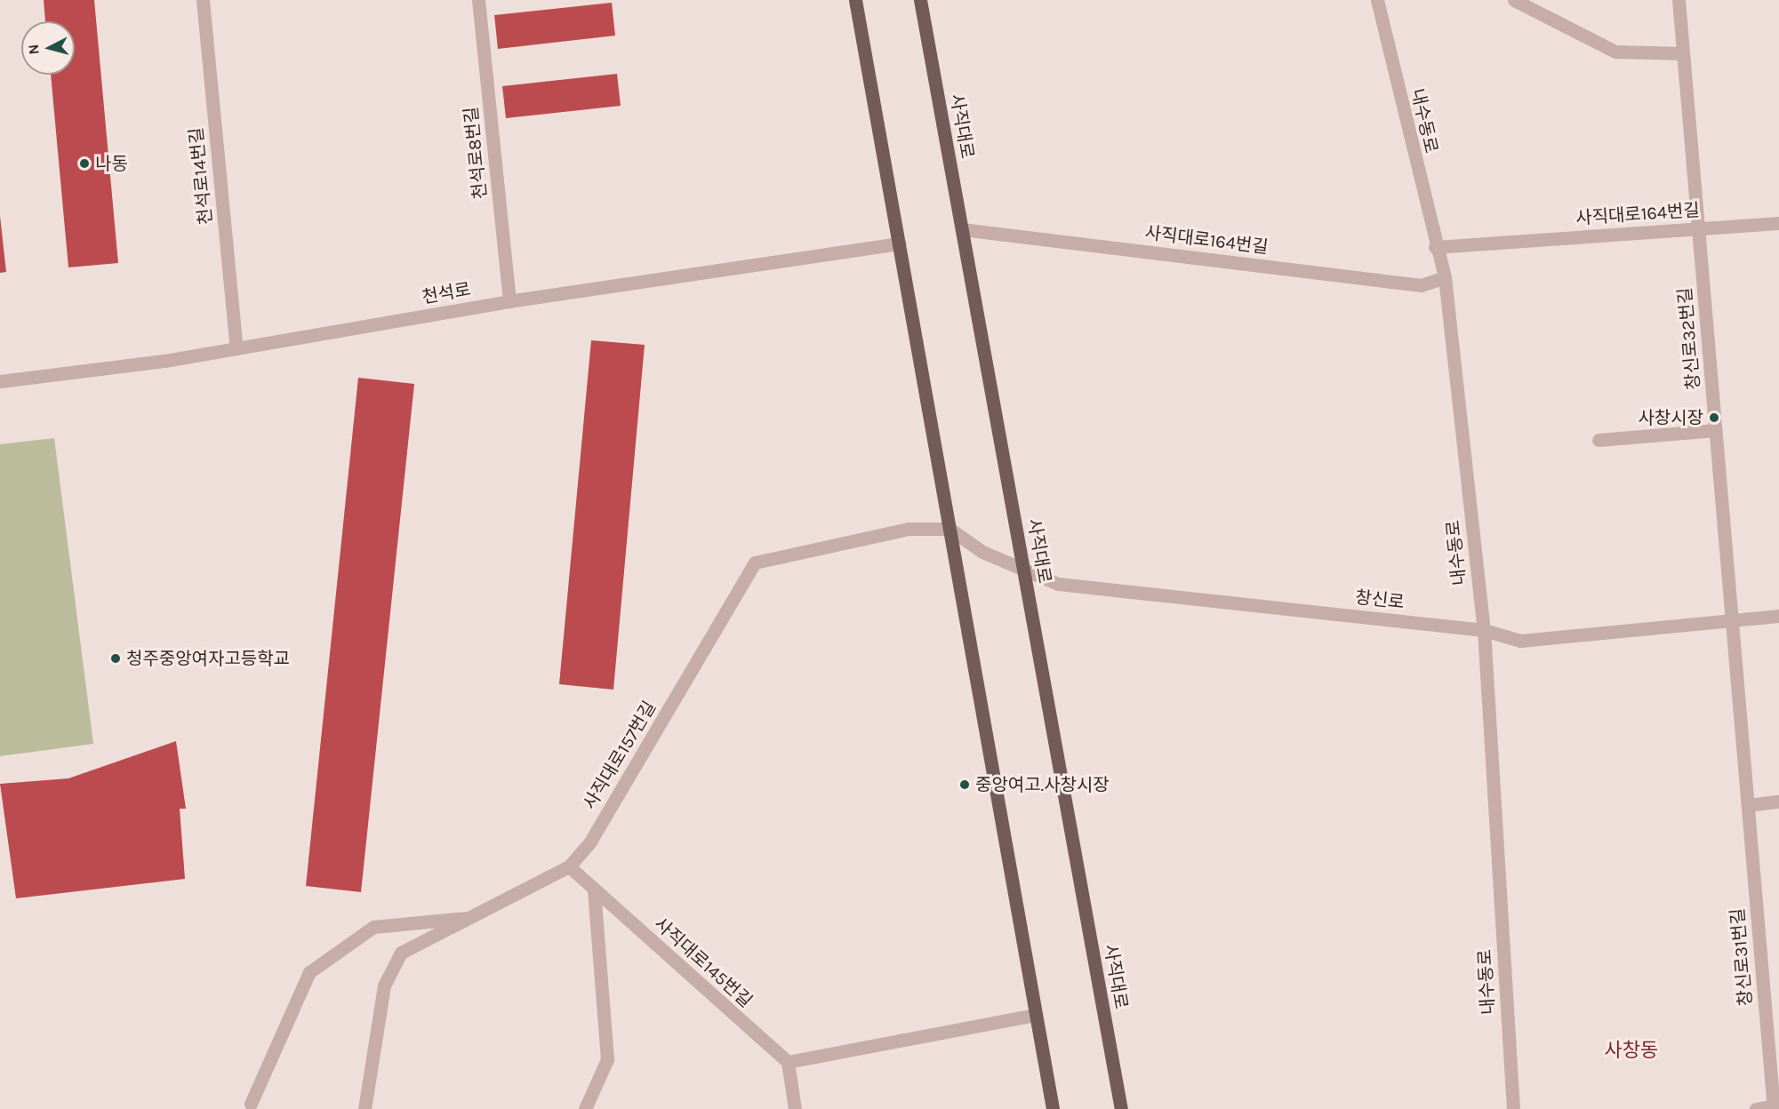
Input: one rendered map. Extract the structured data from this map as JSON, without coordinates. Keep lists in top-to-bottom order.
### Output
{
  "streets": {
    "main road": ["사직대로"],
    "street": [
      "내수동로",
      "천석로8번길",
      "천석로14번길",
      "사직대로164번길",
      "천석로",
      "창신로32번길",
      "창신로",
      "사직대로157번길",
      "창신로31번길",
      "사직대로145번길"
    ]
  },
  "crossings": [
    ["내수동로", "사직대로164번길"],
    ["내수동로", "창신로"],
    ["사직대로", "사직대로164번길"],
    ["사직대로", "창신로"],
    ["천석로8번길", "천석로"],
    ["천석로14번길", "천석로"],
    ["사직대로164번길", "창신로32번길"],
    ["창신로32번길", "창신로"],
    ["창신로32번길", "창신로31번길"],
    ["창신로", "사직대로157번길"],
    ["창신로", "창신로31번길"],
    ["사직대로157번길", "사직대로145번길"]
  ],
  "districts": ["사창동"],
  "places": [
    "나동",
    "사창시장",
    "청주중앙여자고등학교",
    "중앙여고.사창시장"
  ],
  "north": "left"
}
